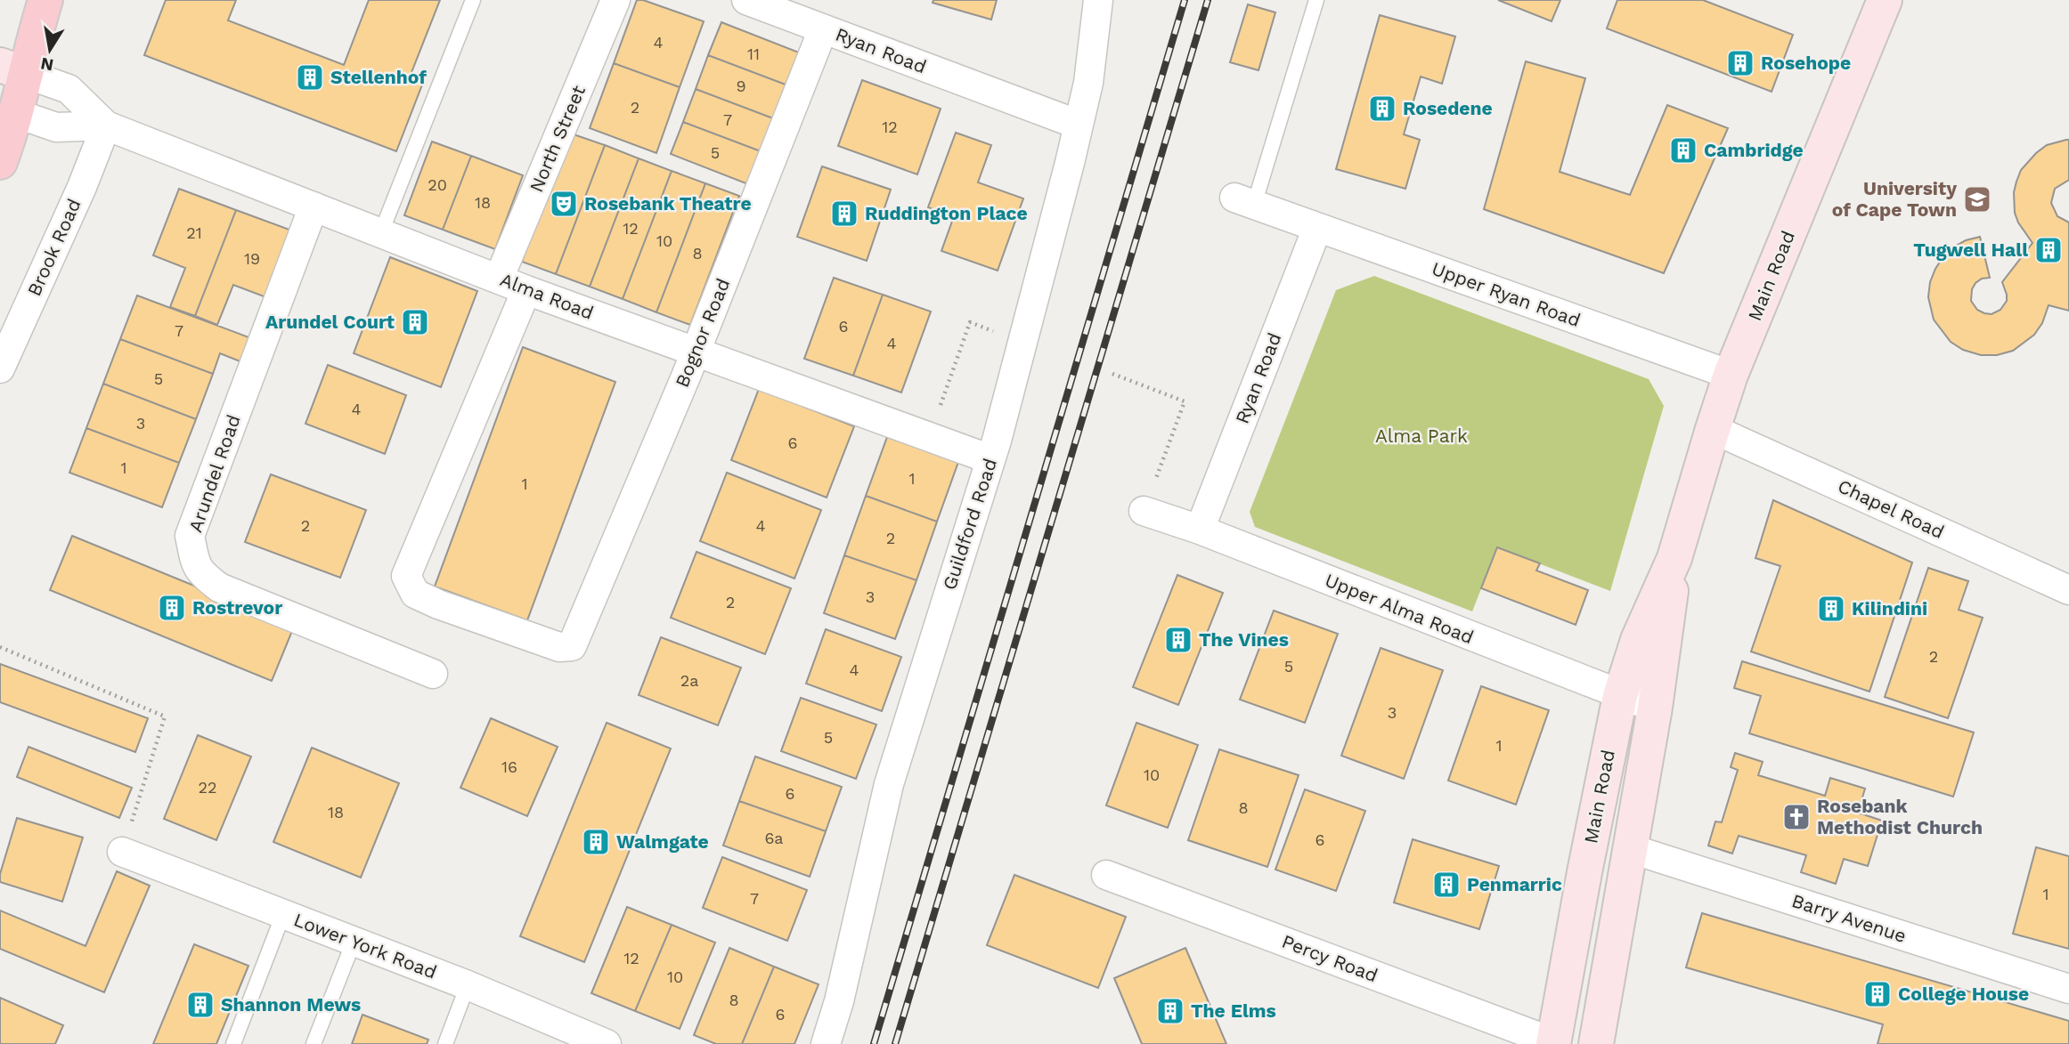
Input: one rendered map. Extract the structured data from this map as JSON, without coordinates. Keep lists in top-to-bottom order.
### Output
{
  "streets": {
    "main road": ["Main Road"],
    "street": [
      "Ryan Road",
      "North Street",
      "Brook Road",
      "Upper Ryan Road",
      "Alma Road",
      "Bognor Road",
      "Arundel Road",
      "Chapel Road",
      "Guildford Road",
      "Upper Alma Road",
      "Barry Avenue",
      "Lower York Road",
      "Percy Road"
    ]
  },
  "crossings": [
    ["Ryan Road", "Upper Ryan Road"],
    ["Ryan Road", "Bognor Road"],
    ["Ryan Road", "Guildford Road"],
    ["Ryan Road", "Upper Alma Road"],
    ["North Street", "Alma Road"],
    ["Brook Road", "Alma Road"],
    ["Main Road", "Upper Ryan Road"],
    ["Main Road", "Chapel Road"],
    ["Main Road", "Upper Alma Road"],
    ["Main Road", "Barry Avenue"],
    ["Main Road", "Percy Road"],
    ["Alma Road", "Bognor Road"],
    ["Alma Road", "Arundel Road"],
    ["Alma Road", "Guildford Road"]
  ],
  "parks": ["Alma Park"],
  "places": {
    "building": [
      "Rosehope",
      "Stellenhof",
      "Rosedene",
      "Cambridge",
      "Ruddington Place",
      "Tugwell Hall",
      "Arundel Court",
      "Rostrevor",
      "Kilindini",
      "The Vines",
      "Walmgate",
      "Penmarric",
      "College House",
      "Shannon Mews",
      "The Elms"
    ],
    "school or university": ["University of Cape Town"],
    "theatre": ["Rosebank Theatre"],
    "church": ["Rosebank Methodist Church"]
  },
  "house_numbers": [
    "4",
    "11",
    "9",
    "2",
    "7",
    "12",
    "5",
    "20",
    "18",
    "12",
    "21",
    "10",
    "8",
    "19",
    "6",
    "7",
    "4",
    "5",
    "4",
    "3",
    "6",
    "1",
    "1",
    "1",
    "2",
    "4",
    "2",
    "3",
    "2",
    "2",
    "5",
    "4",
    "2a",
    "3",
    "5",
    "1",
    "16",
    "10",
    "22",
    "6",
    "8",
    "18",
    "6a",
    "6",
    "1",
    "7",
    "12",
    "10",
    "8",
    "6"
  ],
  "north": "bottom"
}
